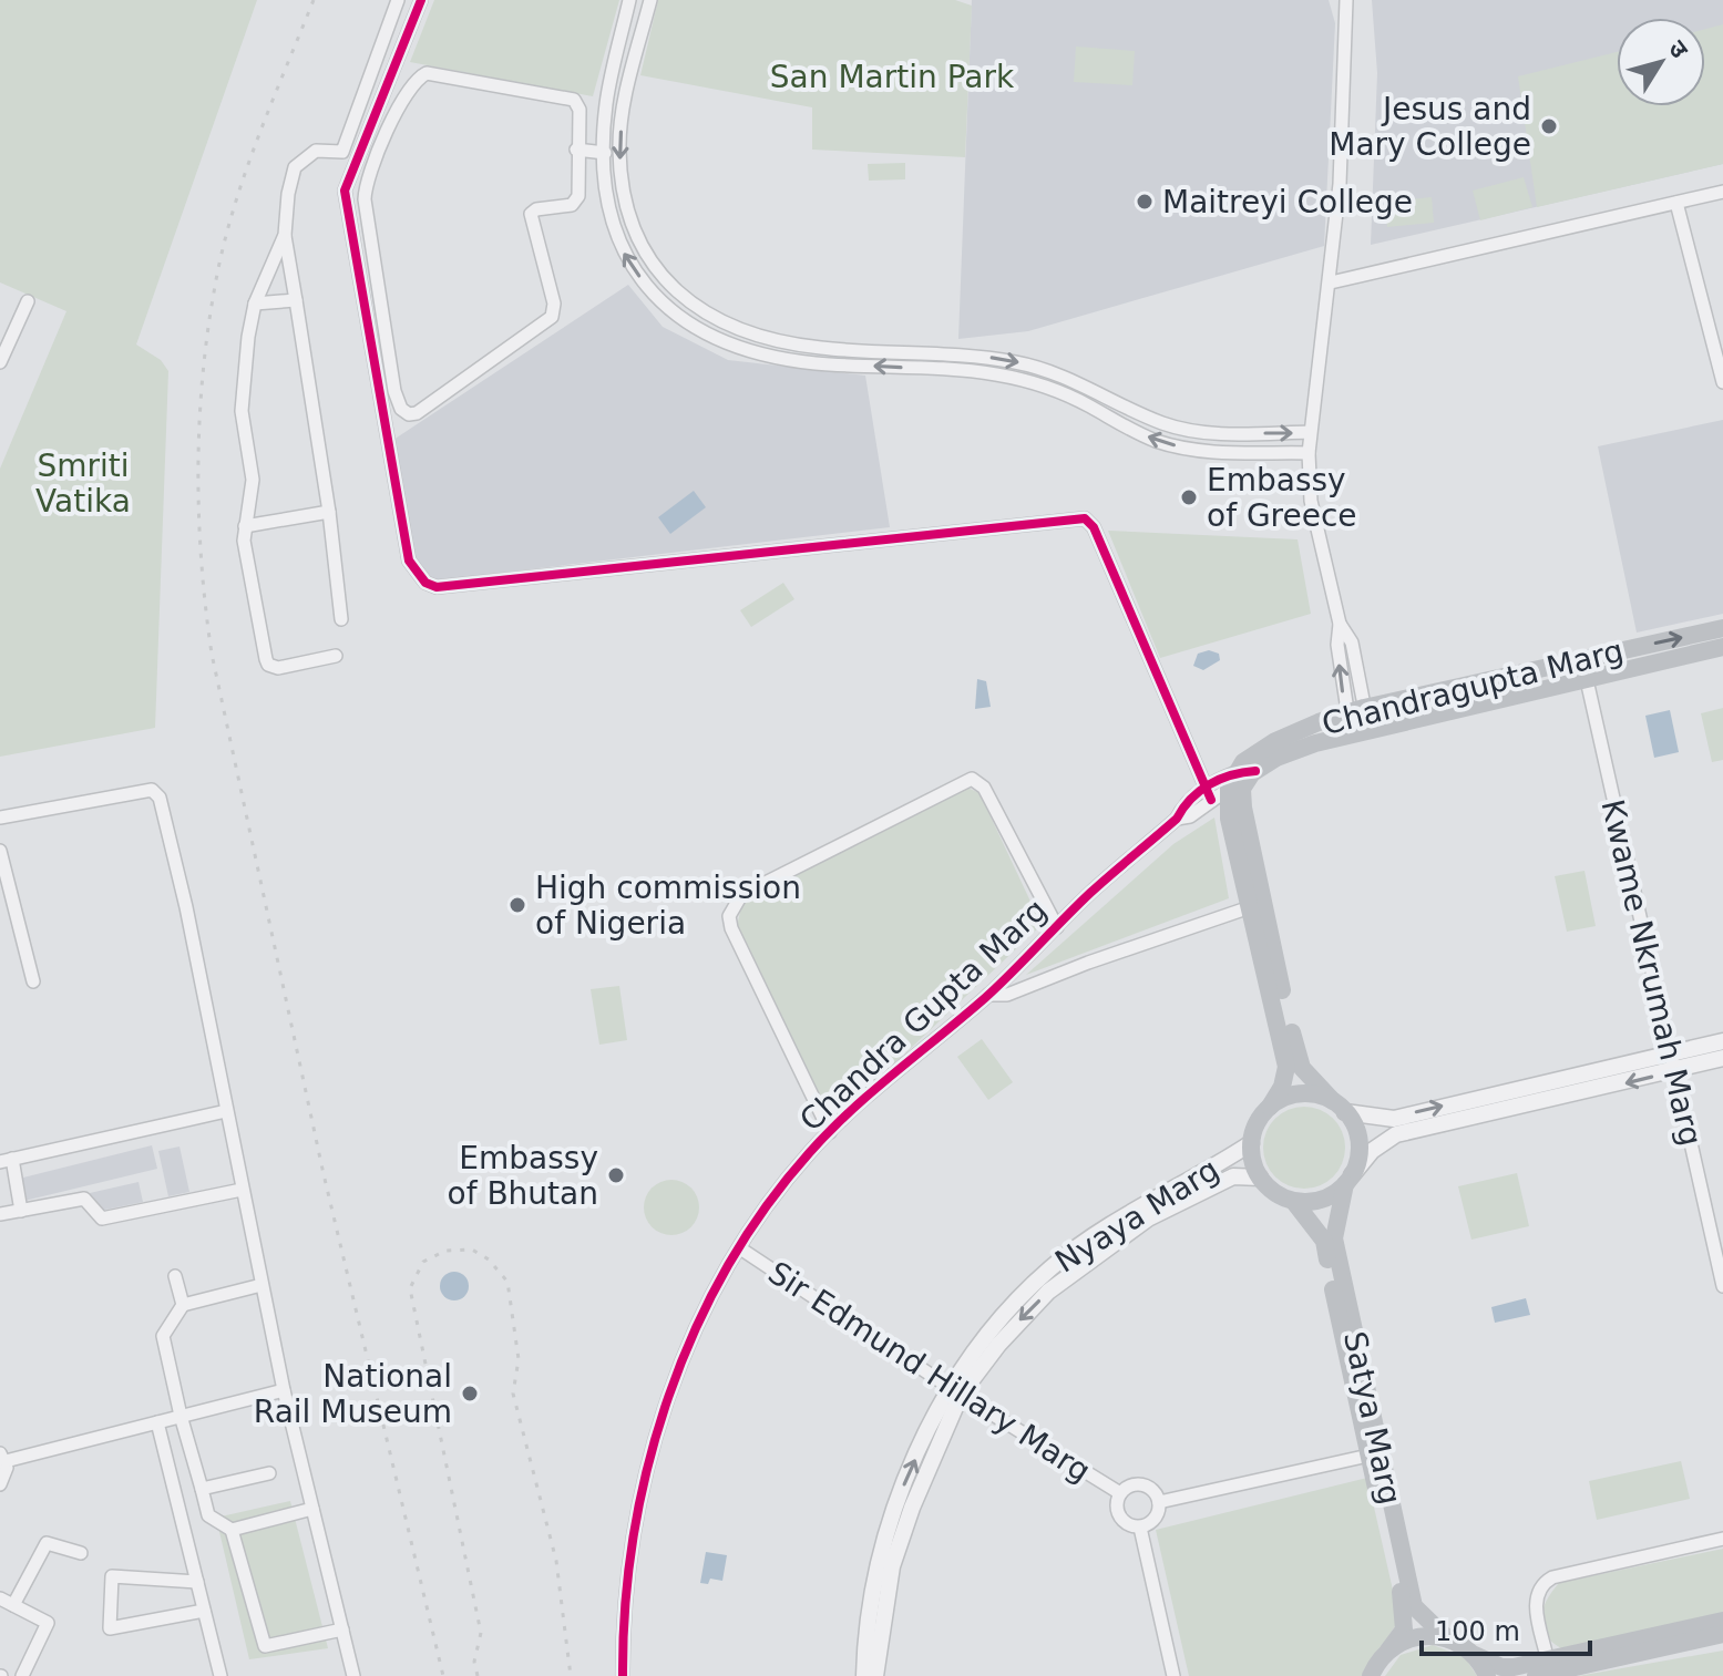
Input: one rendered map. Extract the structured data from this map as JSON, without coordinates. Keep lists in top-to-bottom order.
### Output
{
  "streets": {
    "main road": ["Chandragupta Marg", "Satya Marg"],
    "street": [
      "Kwame Nkrumah Marg",
      "Chandra Gupta Marg",
      "Nyaya Marg",
      "Sir Edmund Hillary Marg"
    ]
  },
  "crossings": [
    ["Chandragupta Marg", "Kwame Nkrumah Marg"],
    ["Chandragupta Marg", "Chandra Gupta Marg"],
    ["Chandra Gupta Marg", "Sir Edmund Hillary Marg"],
    ["Nyaya Marg", "Sir Edmund Hillary Marg"],
    ["Nyaya Marg", "Satya Marg"]
  ],
  "parks": ["San Martin Park", "Smriti Vatika"],
  "places": [
    "Jesus and Mary College",
    "Maitreyi College",
    "Embassy of Greece",
    "High commission of Nigeria",
    "Embassy of Bhutan",
    "National Rail Museum"
  ],
  "scale_bar": "100 m",
  "north": "top right"
}
